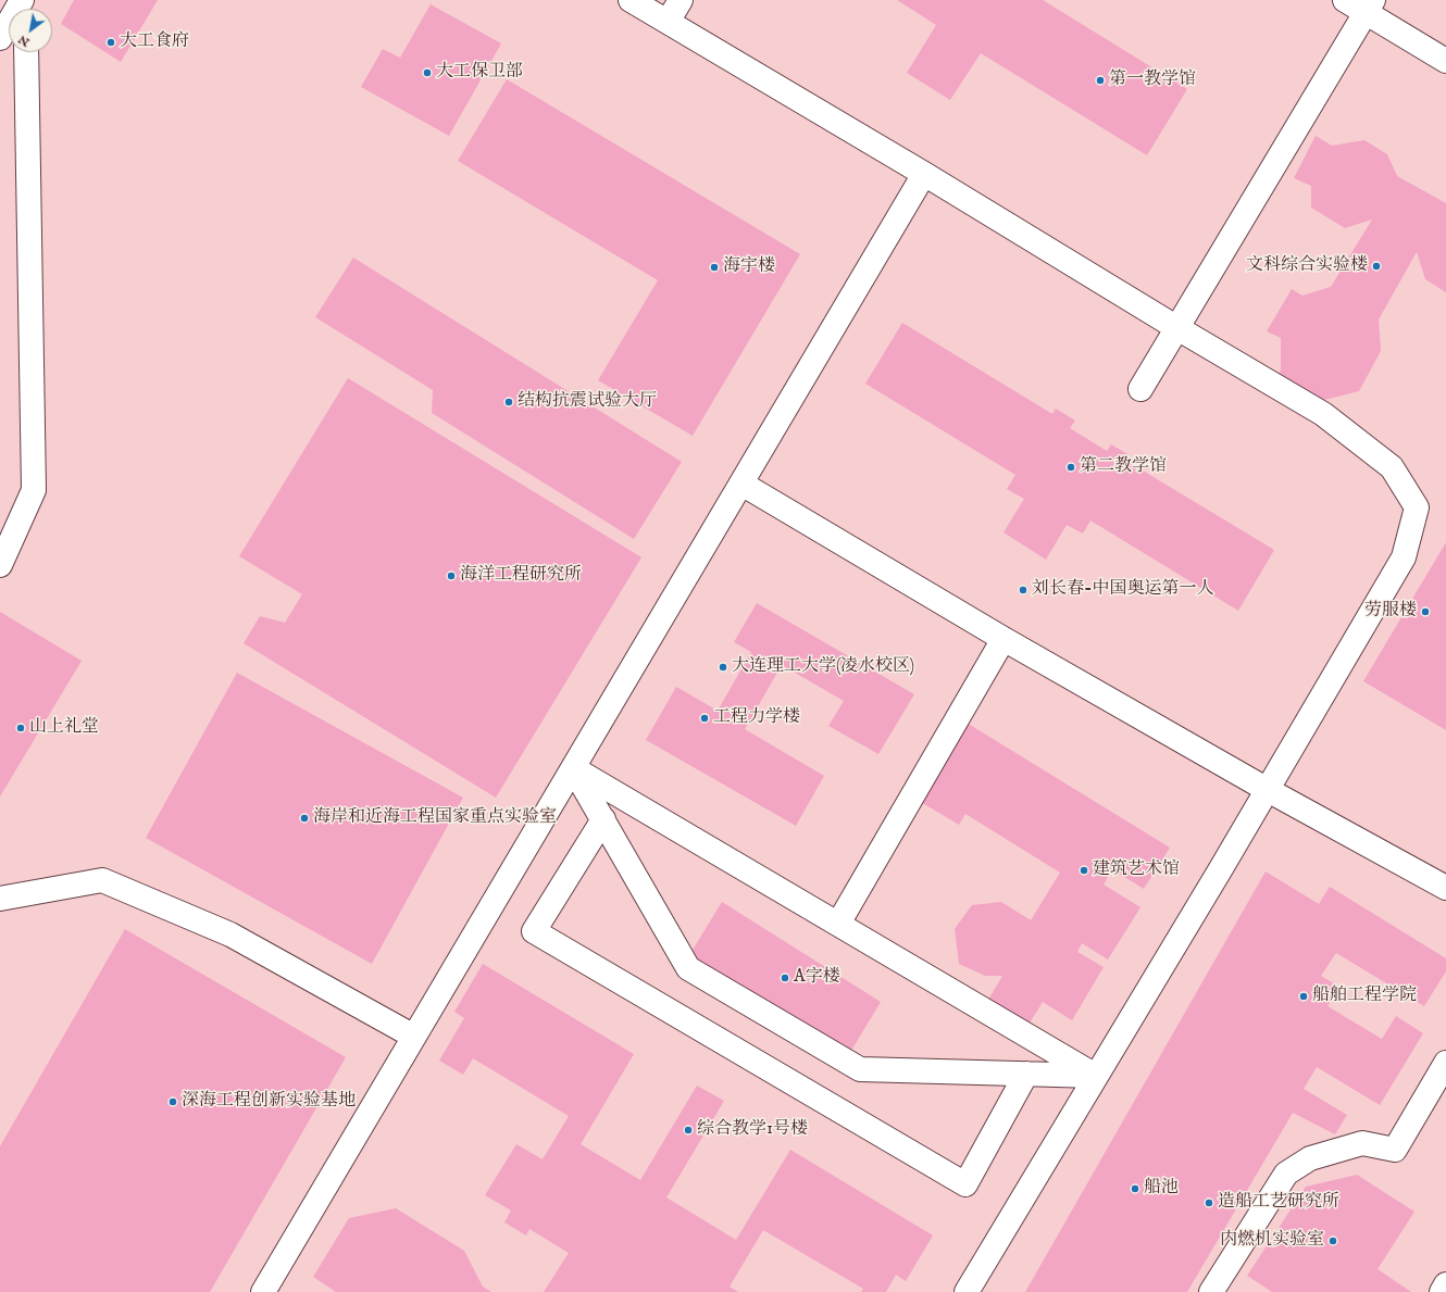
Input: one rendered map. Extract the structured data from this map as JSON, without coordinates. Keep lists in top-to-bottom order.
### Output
{
  "places": [
    "大工食府",
    "大工保卫部",
    "第一教学馆",
    "文科综合实验楼",
    "海宇楼",
    "结构抗震试验大厅",
    "第二教学馆",
    "海洋工程研究所",
    "刘长春-中国奥运第一人",
    "劳服楼",
    "大连理工大学(凌水校区)",
    "工程力学楼",
    "山上礼堂",
    "海岸和近海工程国家重点实验室",
    "建筑艺术馆",
    "A字楼",
    "船舶工程学院",
    "深海工程创新实验基地",
    "综合教学1号楼",
    "船池",
    "造船工艺研究所",
    "内燃机实验室"
  ],
  "north": "bottom left"
}
